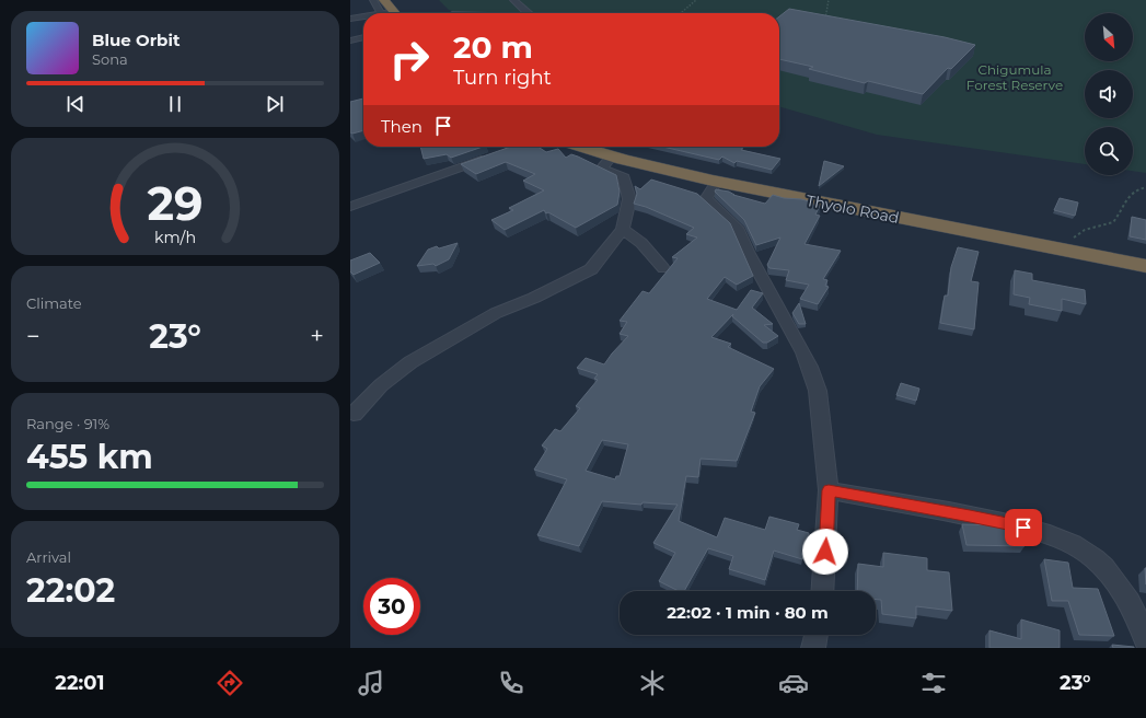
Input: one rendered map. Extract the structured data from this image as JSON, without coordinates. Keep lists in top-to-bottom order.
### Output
{
  "streets": {
    "highway": ["Thyolo Road"]
  },
  "parks": ["Chigumula Forest Reserve"],
  "north": "bottom right",
  "page": {
    "turn": ["20 m", "Turn right"],
    "song": ["Blue Orbit", "Sona"],
    "then": "Then",
    "tile": [
      "Climate",
      ["Range · 91%", "455 km"],
      ["Arrival", "22:02"]
    ],
    "heat": ["−", "23°", "+"],
    "limit": "30",
    "trip": "22:02 · 1 min · 80 m",
    "tabs": ["22:01", "23°"],
    "gauge": ["29", "km/h"]
  }
}
